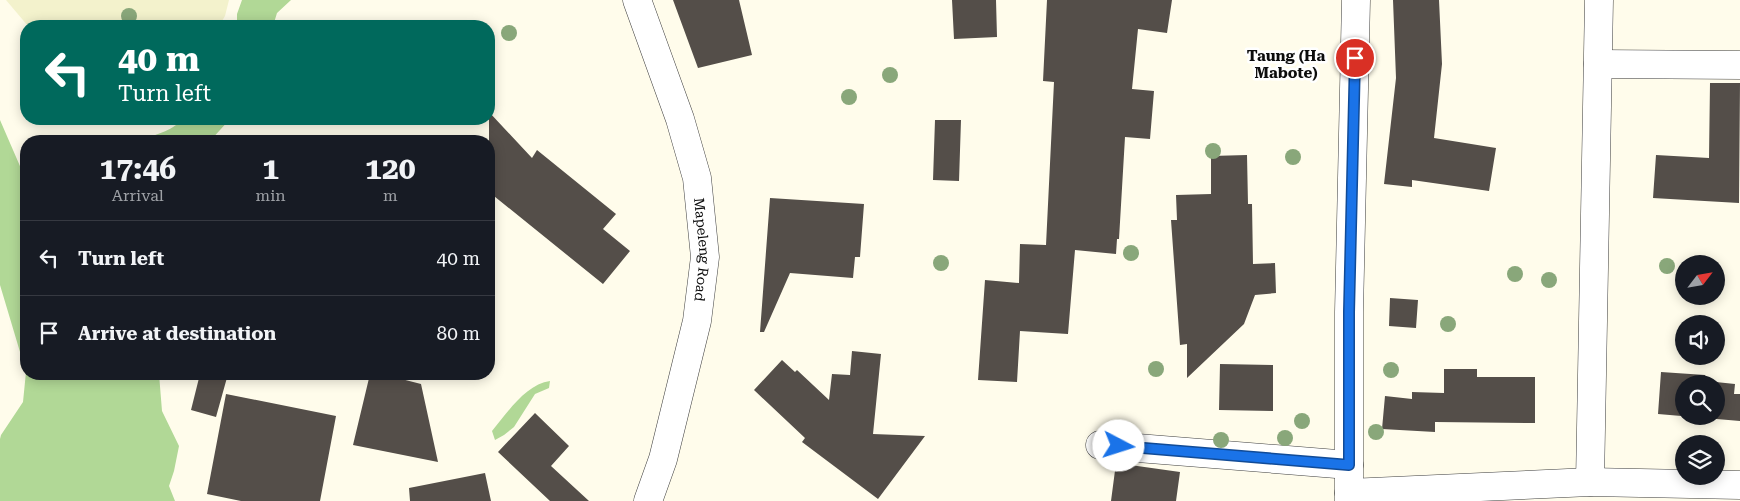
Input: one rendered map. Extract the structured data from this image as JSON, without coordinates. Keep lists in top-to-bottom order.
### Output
{
  "streets": {
    "street": ["Mapeleng Road"]
  },
  "districts": ["Taung (Ha Mabote)"],
  "north": "top right",
  "page": {
    "turn": ["40 m", "Turn left"],
    "eta": [
      "17:46",
      "Arrival",
      "1",
      "min",
      "120",
      "m"
    ],
    "list": [
      {
        "name": "Turn left",
        "value": "40 m"
      },
      {
        "name": "Arrive at destination",
        "value": "80 m"
      }
    ]
  }
}
